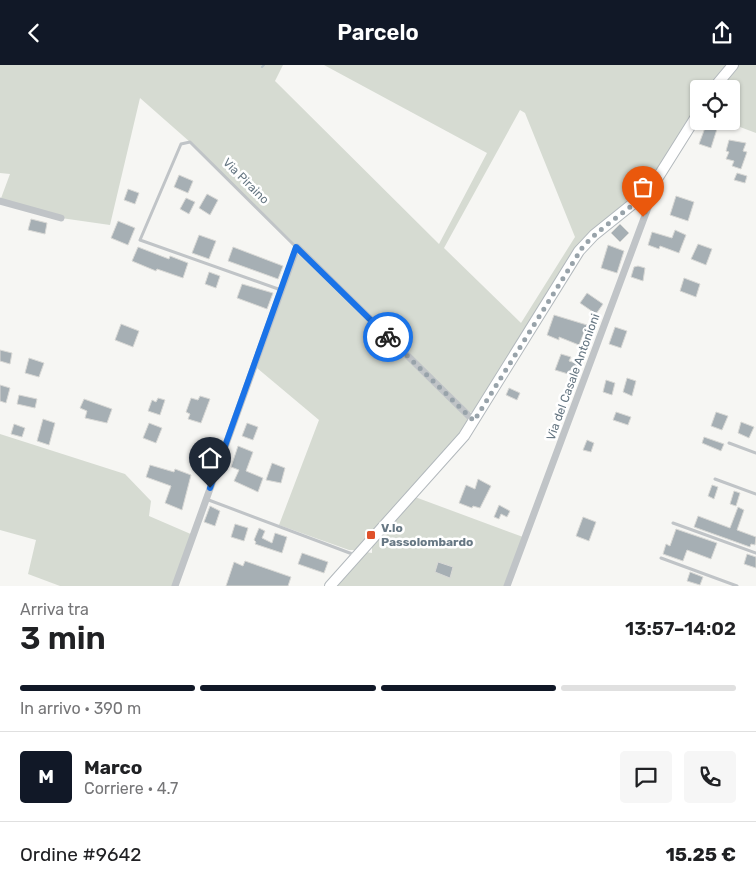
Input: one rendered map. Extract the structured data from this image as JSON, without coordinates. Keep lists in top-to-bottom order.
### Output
{
  "streets": {
    "street": ["Via Piraino", "Via del Casale Antonioni"]
  },
  "places": {
    "transit": ["V.lo Passolombardo"]
  },
  "page": {
    "header": "Parcelo",
    "heading": ["3 min", "Arriva tra", "13:57–14:02"],
    "panel": [
      "Marco",
      "Corriere · 4.7",
      "Ordine #9642",
      "15.25 €"
    ],
    "bar": "In arrivo · 390 m",
    "round": "M"
  }
}
